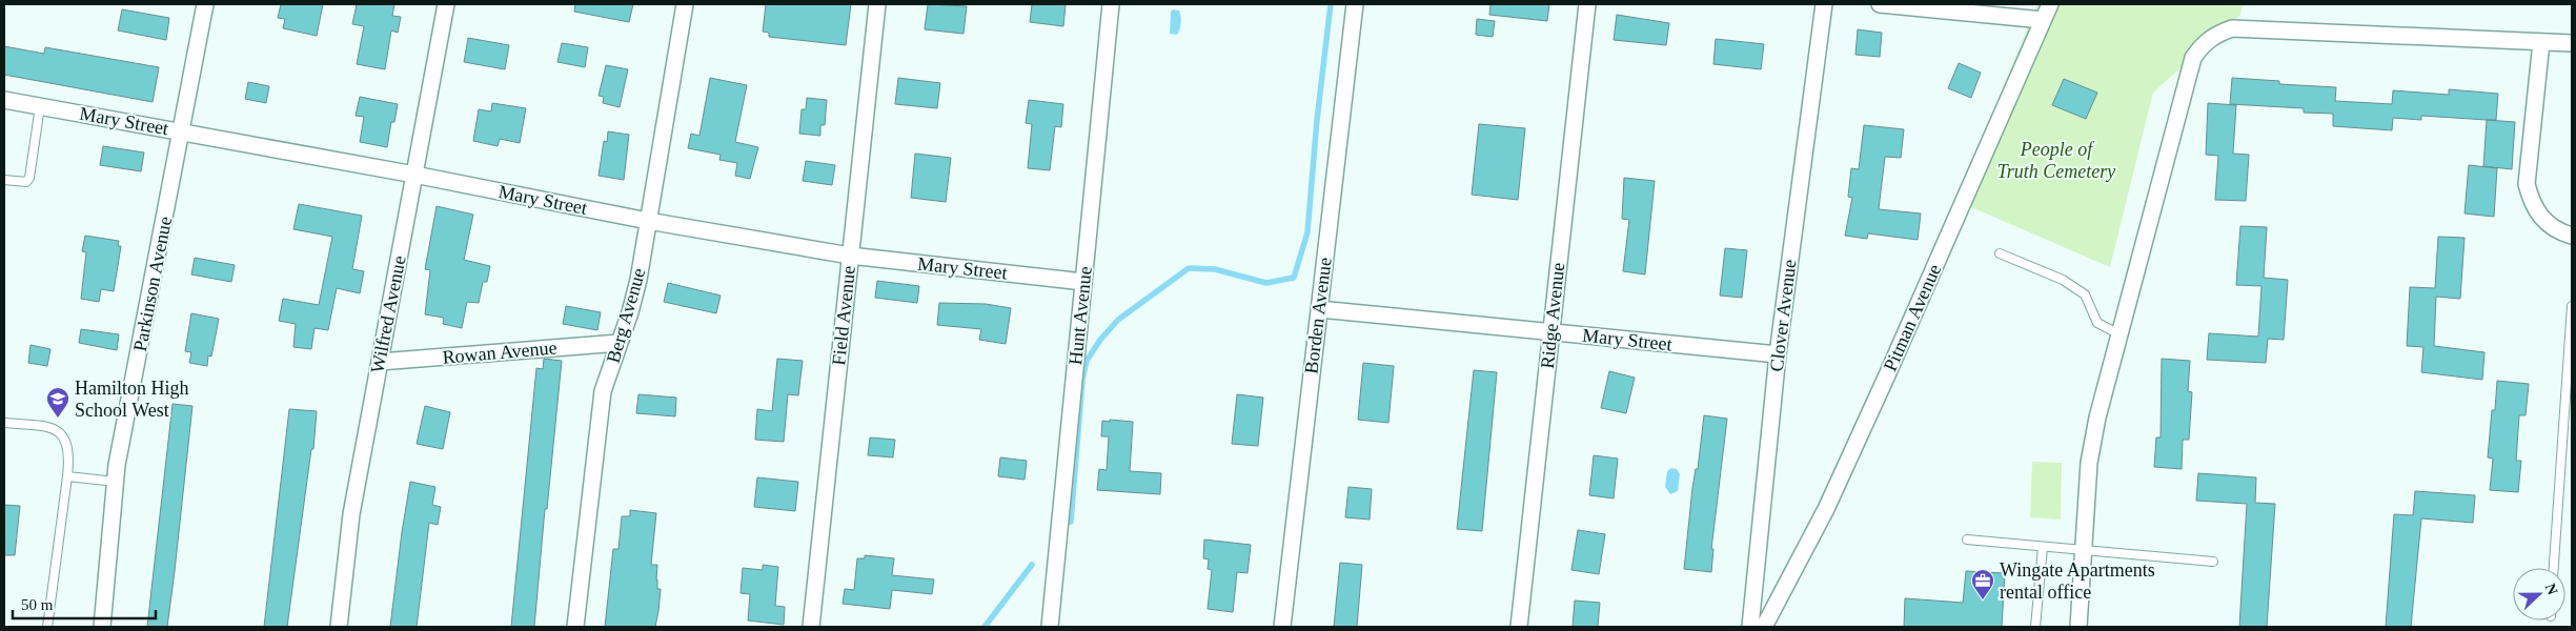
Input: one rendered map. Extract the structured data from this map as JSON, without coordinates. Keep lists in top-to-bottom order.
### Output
{
  "streets": {
    "street": [
      "Mary Street",
      "Parkinson Avenue",
      "Wilfred Avenue",
      "Berg Avenue",
      "Field Avenue",
      "Hunt Avenue",
      "Borden Avenue",
      "Ridge Avenue",
      "Clover Avenue",
      "Pitman Avenue",
      "Rowan Avenue"
    ]
  },
  "crossings": [
    ["Mary Street", "Parkinson Avenue"],
    ["Mary Street", "Wilfred Avenue"],
    ["Mary Street", "Berg Avenue"],
    ["Mary Street", "Field Avenue"],
    ["Mary Street", "Hunt Avenue"],
    ["Mary Street", "Borden Avenue"],
    ["Mary Street", "Ridge Avenue"],
    ["Mary Street", "Clover Avenue"],
    ["Wilfred Avenue", "Rowan Avenue"],
    ["Berg Avenue", "Rowan Avenue"]
  ],
  "parks": ["People of Truth Cemetery"],
  "places": {
    "school or university": ["Hamilton High School West"],
    "office": ["Wingate Apartments rental office"]
  },
  "scale_bar": "50 m",
  "north": "right"
}
